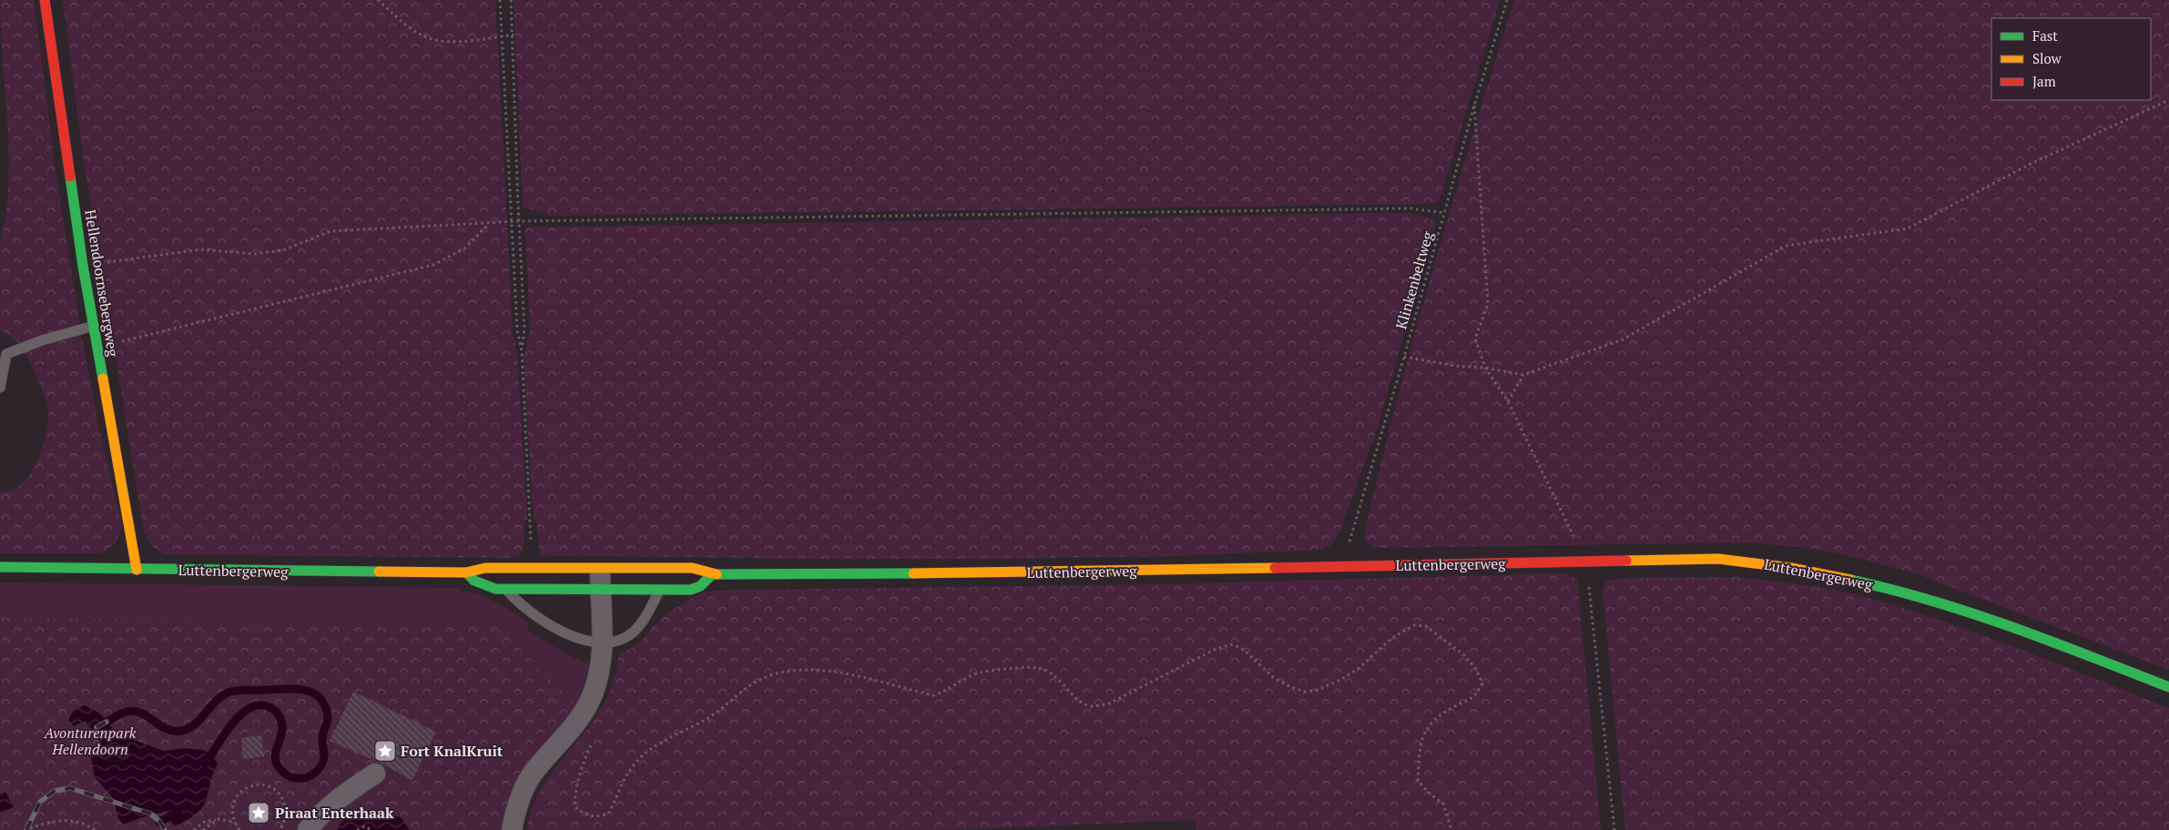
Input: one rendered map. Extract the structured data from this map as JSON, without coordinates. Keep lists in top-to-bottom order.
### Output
{
  "streets": {
    "street": ["Hellendoornsebergweg", "Luttenbergerweg"],
    "path": ["Klinkenbeltweg"]
  },
  "crossings": [
    ["Klinkenbeltweg", "Luttenbergerweg"],
    ["Hellendoornsebergweg", "Luttenbergerweg"]
  ],
  "parks": ["Avonturenpark Hellendoorn"],
  "places": {
    "place": ["Fort KnalKruit", "Piraat Enterhaak"]
  },
  "legend": ["Fast", "Slow", "Jam"]
}
